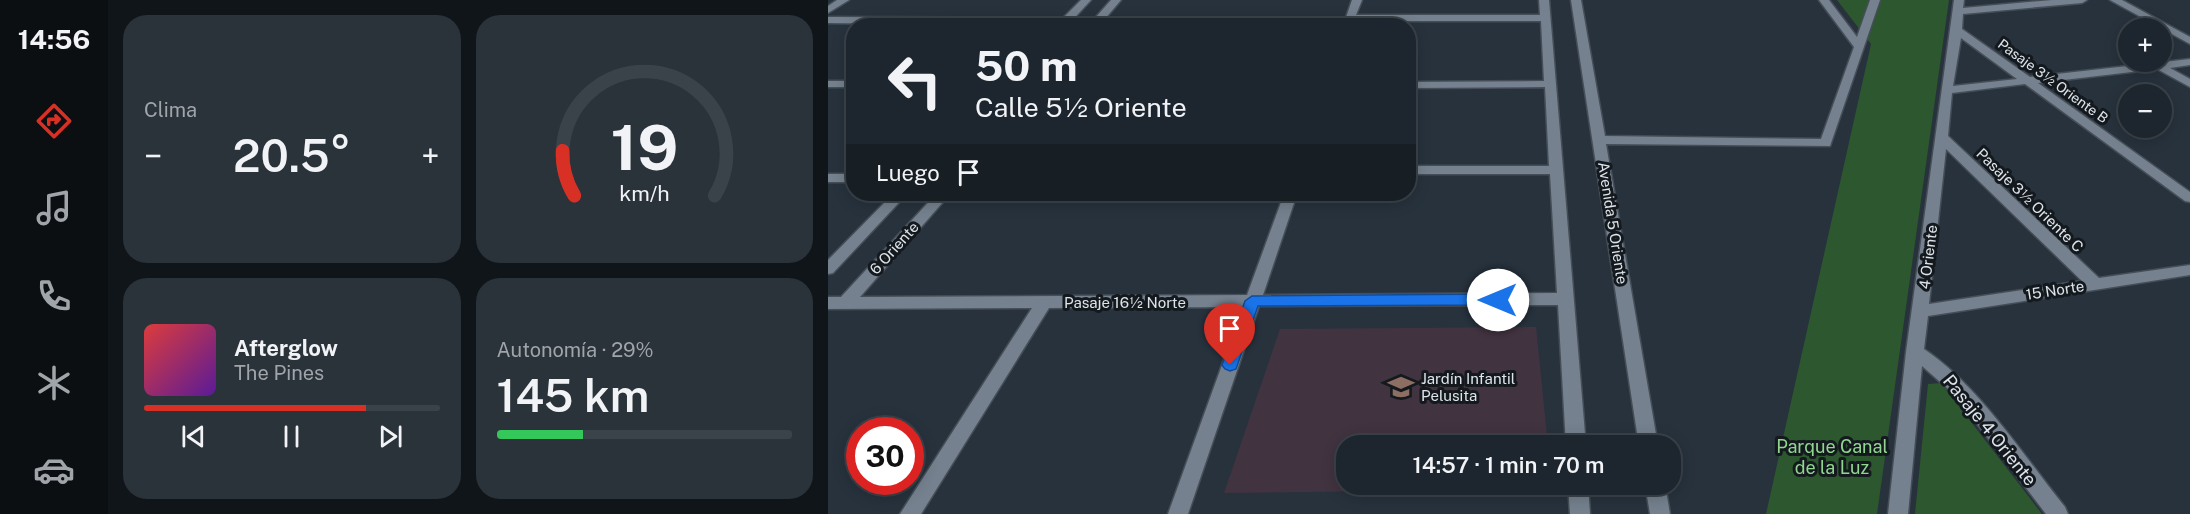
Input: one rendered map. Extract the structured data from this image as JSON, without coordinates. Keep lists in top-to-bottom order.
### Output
{
  "streets": {
    "street": [
      "Pasaje 3½ Oriente B",
      "Pasaje 3½ Oriente C",
      "Avenida 5 Oriente",
      "6 Oriente",
      "4 Oriente",
      "15 Norte",
      "Pasaje 16½ Norte",
      "Pasaje 4 Oriente"
    ]
  },
  "crossings": [
    ["Pasaje 3½ Oriente B", "4 Oriente"],
    ["Pasaje 3½ Oriente C", "4 Oriente"],
    ["Pasaje 3½ Oriente C", "15 Norte"],
    ["6 Oriente", "Pasaje 16½ Norte"],
    ["4 Oriente", "15 Norte"],
    ["4 Oriente", "Pasaje 4 Oriente"]
  ],
  "parks": ["Parque Canal de la Luz"],
  "places": {
    "school or university": ["Jardín Infantil Pelusita"]
  },
  "page": {
    "tabs": "14:56",
    "tile": [
      "Clima",
      ["Autonomía · 29%", "145 km"]
    ],
    "map_buttons": ["+", "−"],
    "turn": ["50 m", "Calle 5½ Oriente"],
    "heat": ["−", "20.5°", "+"],
    "then": "Luego",
    "song": ["Afterglow", "The Pines"],
    "limit": "30",
    "trip": "14:57 · 1 min · 70 m",
    "gauge": ["19", "km/h"]
  }
}
